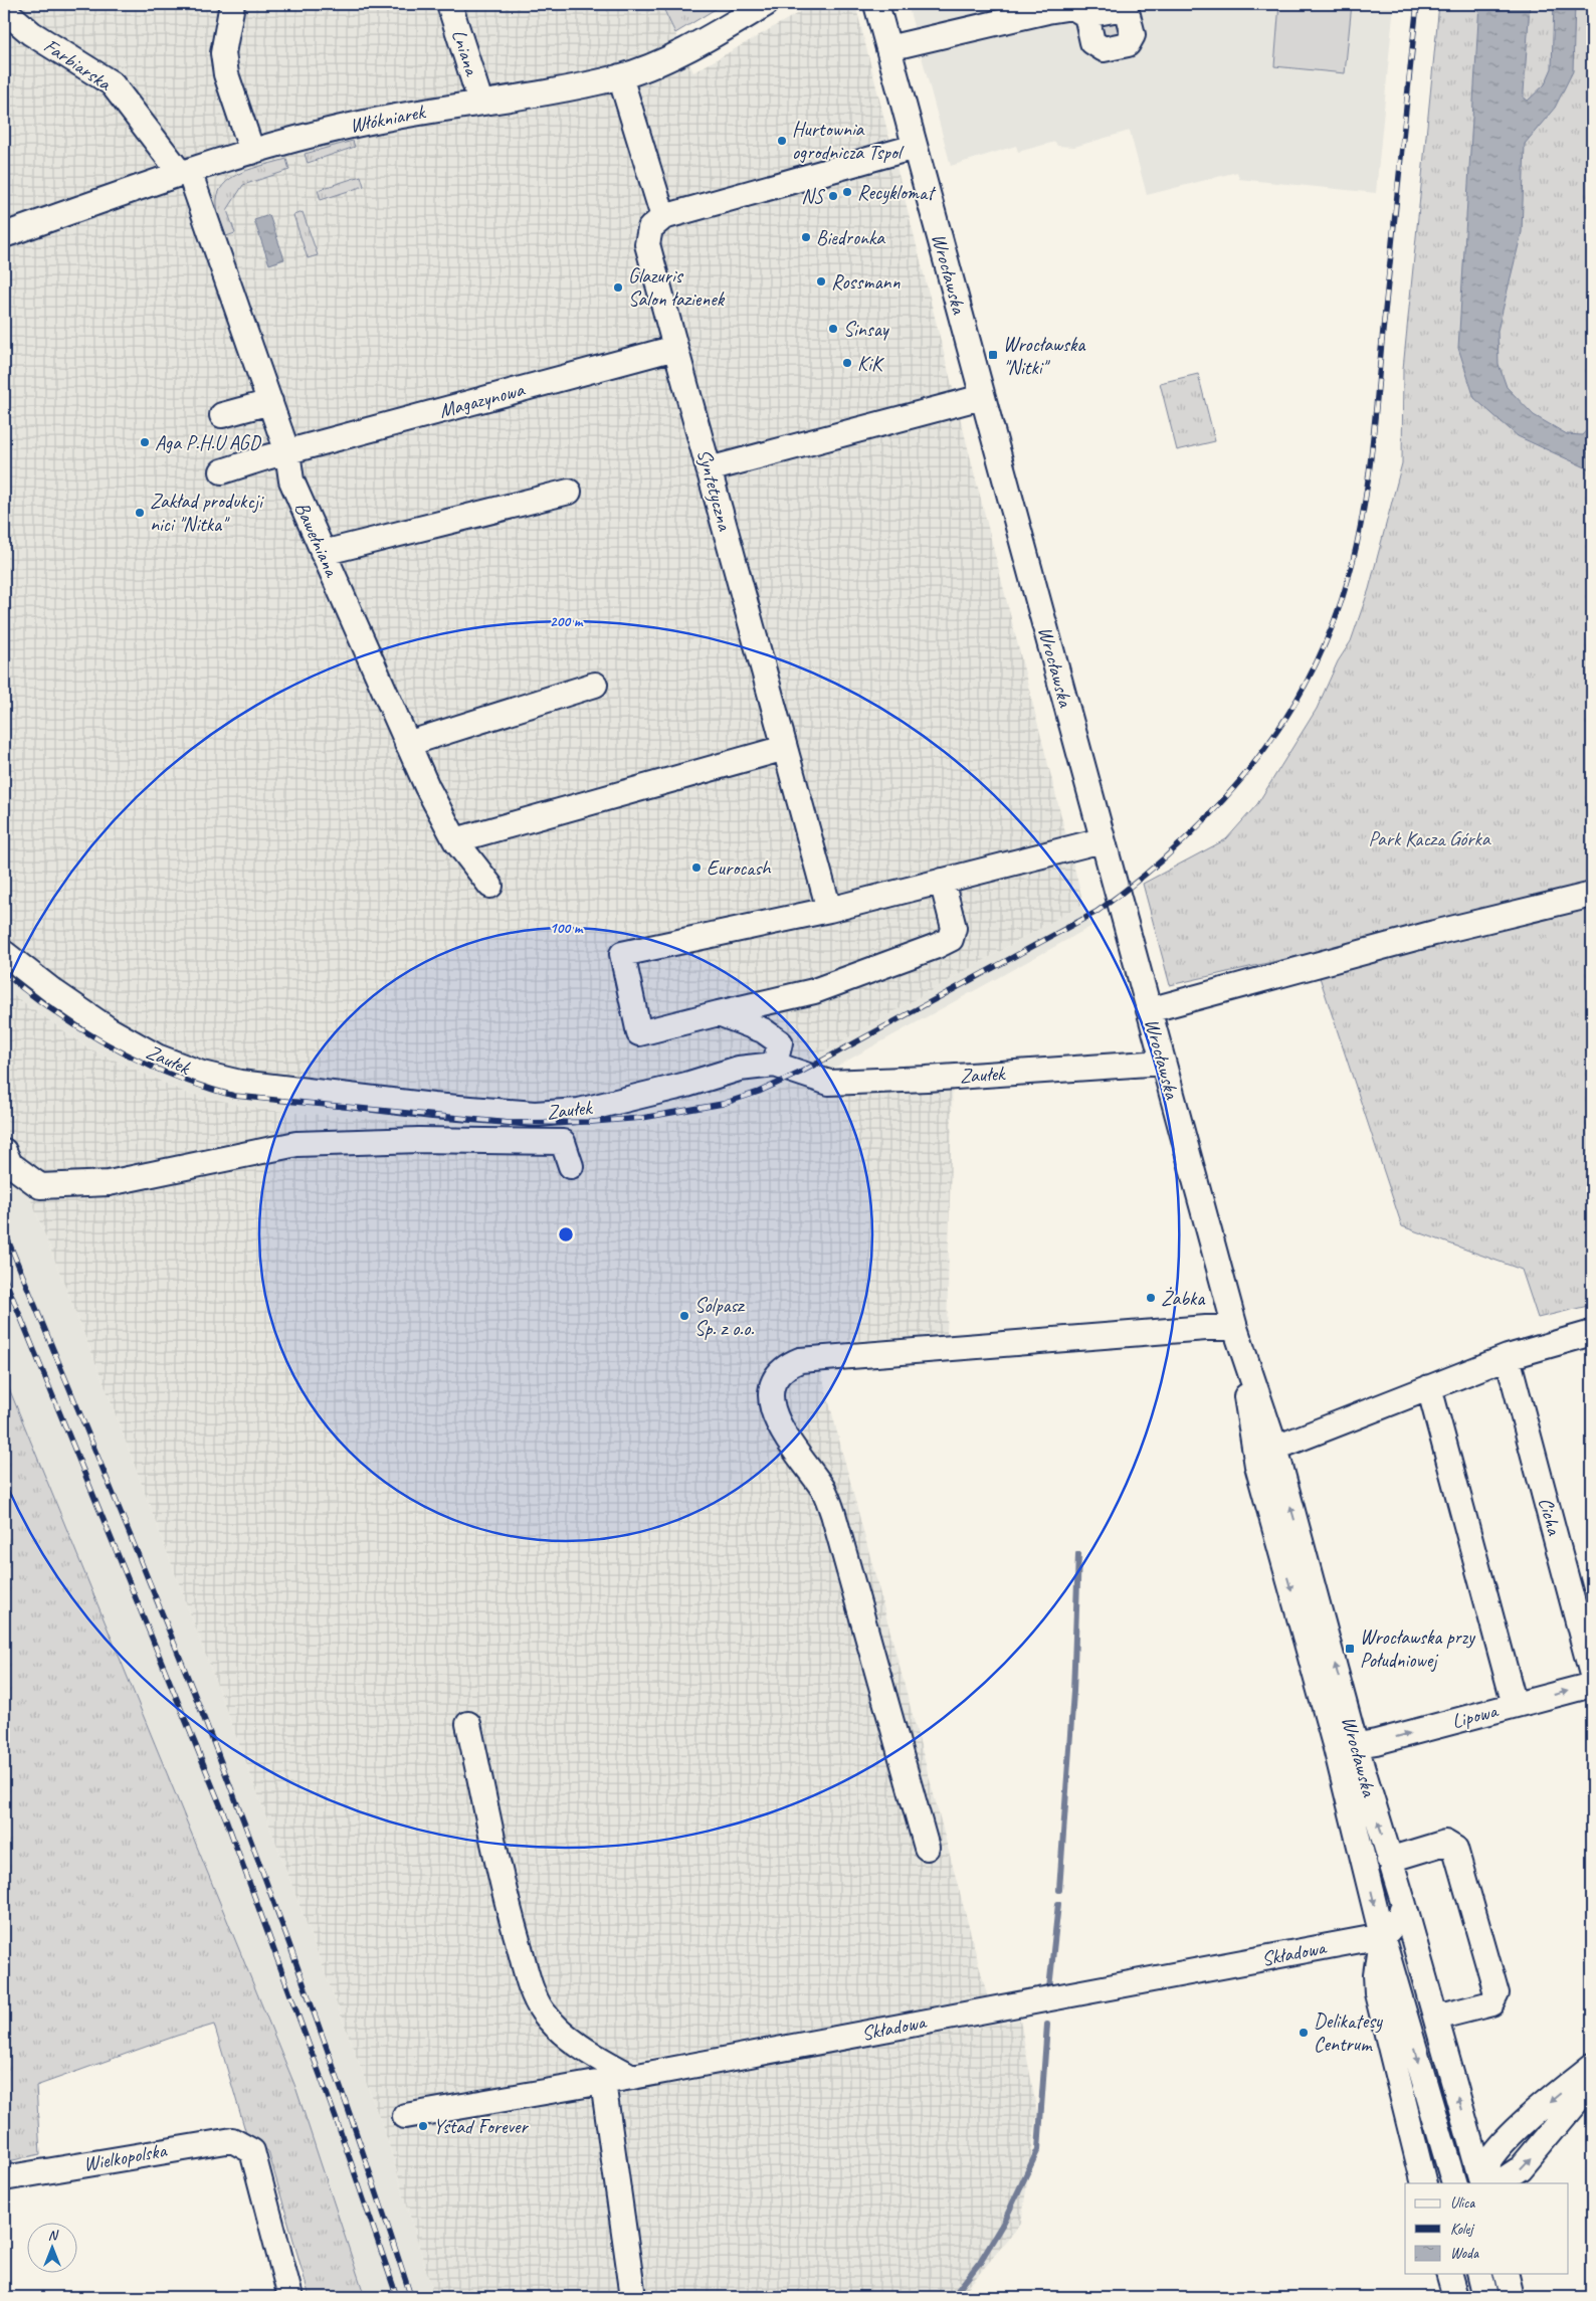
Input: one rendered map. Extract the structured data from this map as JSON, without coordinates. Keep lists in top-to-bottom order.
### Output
{
  "streets": {
    "street": [
      "Lniana",
      "Farbiarska",
      "Włókniarek",
      "Wrocławska",
      "Magazynowa",
      "Syntetyczna",
      "Bawełniana",
      "Zaułek",
      "Cicha",
      "Lipowa",
      "Składowa",
      "Wielkopolska"
    ]
  },
  "crossings": [
    ["Lniana", "Włókniarek"],
    ["Farbiarska", "Włókniarek"],
    ["Farbiarska", "Bawełniana"],
    ["Włókniarek", "Bawełniana"],
    ["Wrocławska", "Zaułek"],
    ["Wrocławska", "Lipowa"],
    ["Wrocławska", "Składowa"],
    ["Magazynowa", "Syntetyczna"],
    ["Magazynowa", "Bawełniana"]
  ],
  "one_way": ["Lipowa"],
  "parks": ["Park Kacza Górka"],
  "places": {
    "other": [
      "Hurtownia ogrodnicza Tspol",
      "Recyklomat",
      "NS",
      "Biedronka",
      "Rossmann",
      "Glazuris Salon łazienek",
      "Sinsay",
      "KiK",
      "Aga P.H.U AGD",
      "Zakład produkcji nici \"Nitka\"",
      "Eurocash",
      "Żabka",
      "Solpasz Sp. z o.o.",
      "Delikatesy Centrum",
      "Ystad Forever"
    ],
    "transit": ["Wrocławska \"Nitki\"", "Wrocławska przy Południowej"]
  },
  "legend": ["Ulica", "Kolej", "Woda"],
  "north": "top",
  "rings": ["200 m", "100 m"]
}
